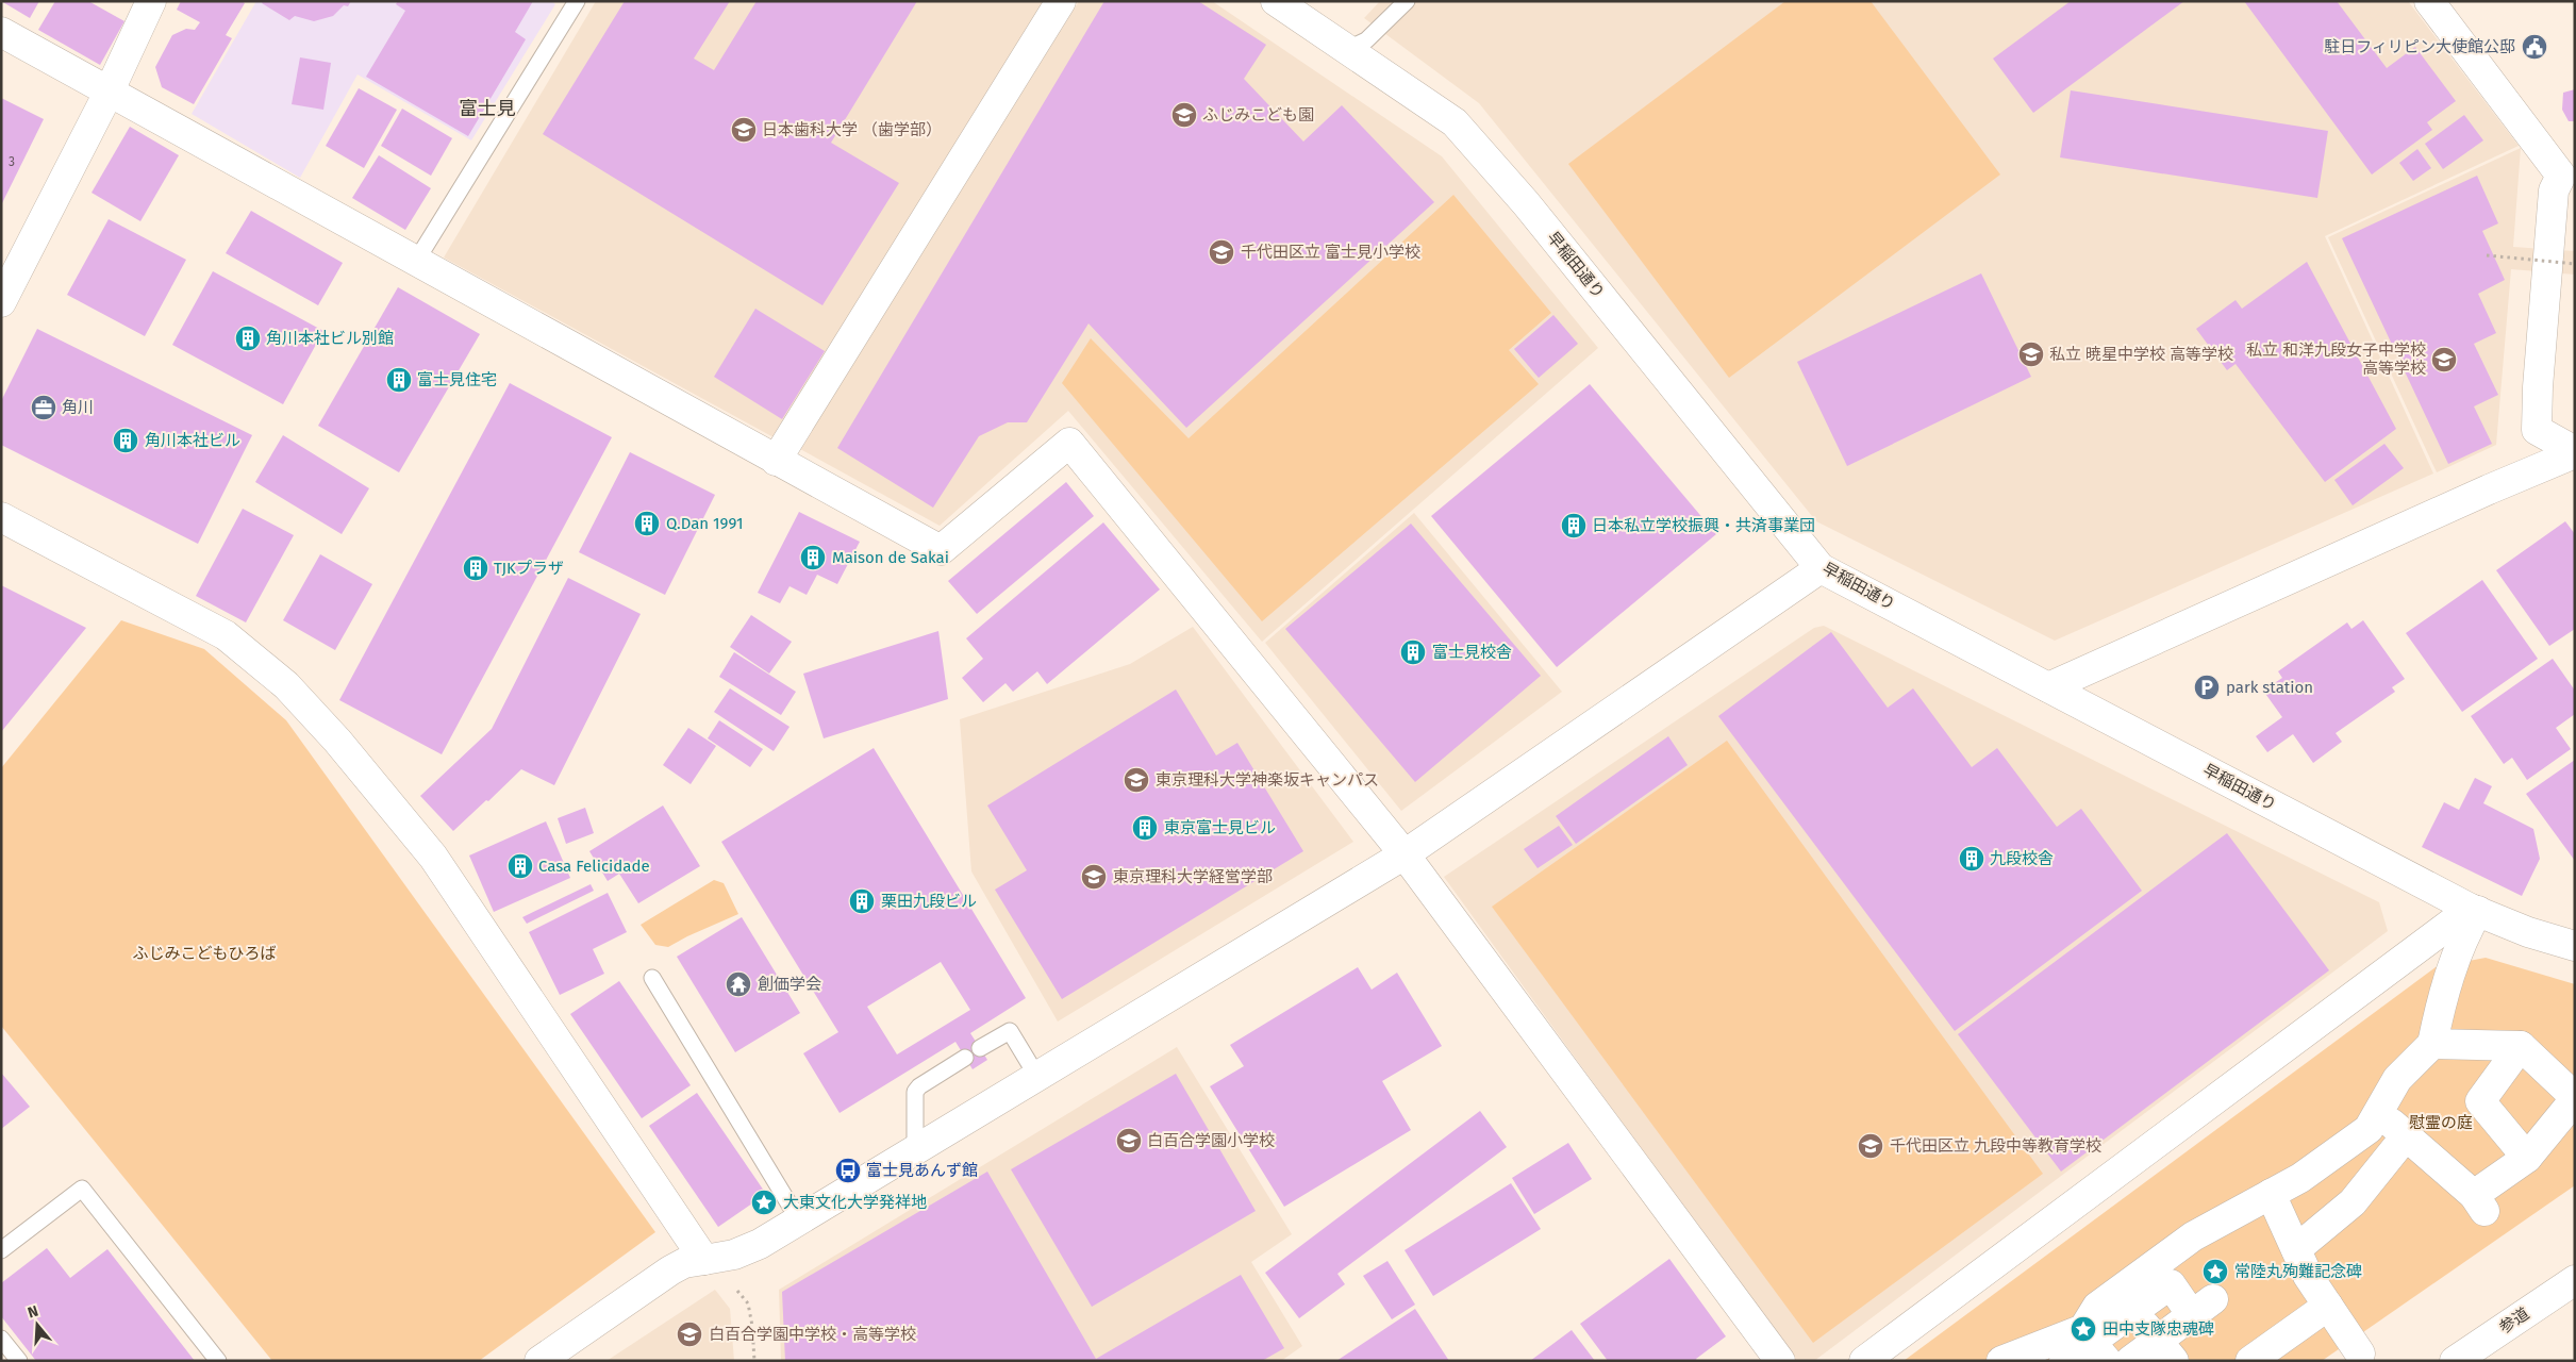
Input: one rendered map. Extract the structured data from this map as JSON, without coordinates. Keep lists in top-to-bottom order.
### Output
{
  "streets": {
    "street": ["早稲田通り", "参道"]
  },
  "districts": ["富士見"],
  "parks": ["ふじみこどもひろば", "慰霊の庭"],
  "places": {
    "public building": ["駐日フィリピン大使館公邸"],
    "school or university": [
      "ふじみこども園",
      "日本歯科大学 （歯学部）",
      "千代田区立 富士見小学校",
      "私立 暁星中学校 高等学校",
      "私立 和洋九段女子中学校 高等学校",
      "東京理科大学神楽坂キャンパス",
      "東京理科大学経営学部",
      "白百合学園小学校",
      "千代田区立 九段中等教育学校",
      "白百合学園中学校・高等学校"
    ],
    "building": [
      "角川本社ビル別館",
      "富士見住宅",
      "角川本社ビル",
      "Q.Dan 1991",
      "日本私立学校振興・共済事業団",
      "Maison de Sakai",
      "TJKプラザ",
      "富士見校舎",
      "東京富士見ビル",
      "九段校舎",
      "Casa Felicidade",
      "栗田九段ビル"
    ],
    "office": ["角川"],
    "parking": ["park station"],
    "temple": ["創価学会"],
    "bus stop": ["富士見あんず館"],
    "place": ["大東文化大学発祥地", "常陸丸殉難記念碑", "田中支隊忠魂碑"]
  },
  "house_numbers": ["3"],
  "north": "top"
}
